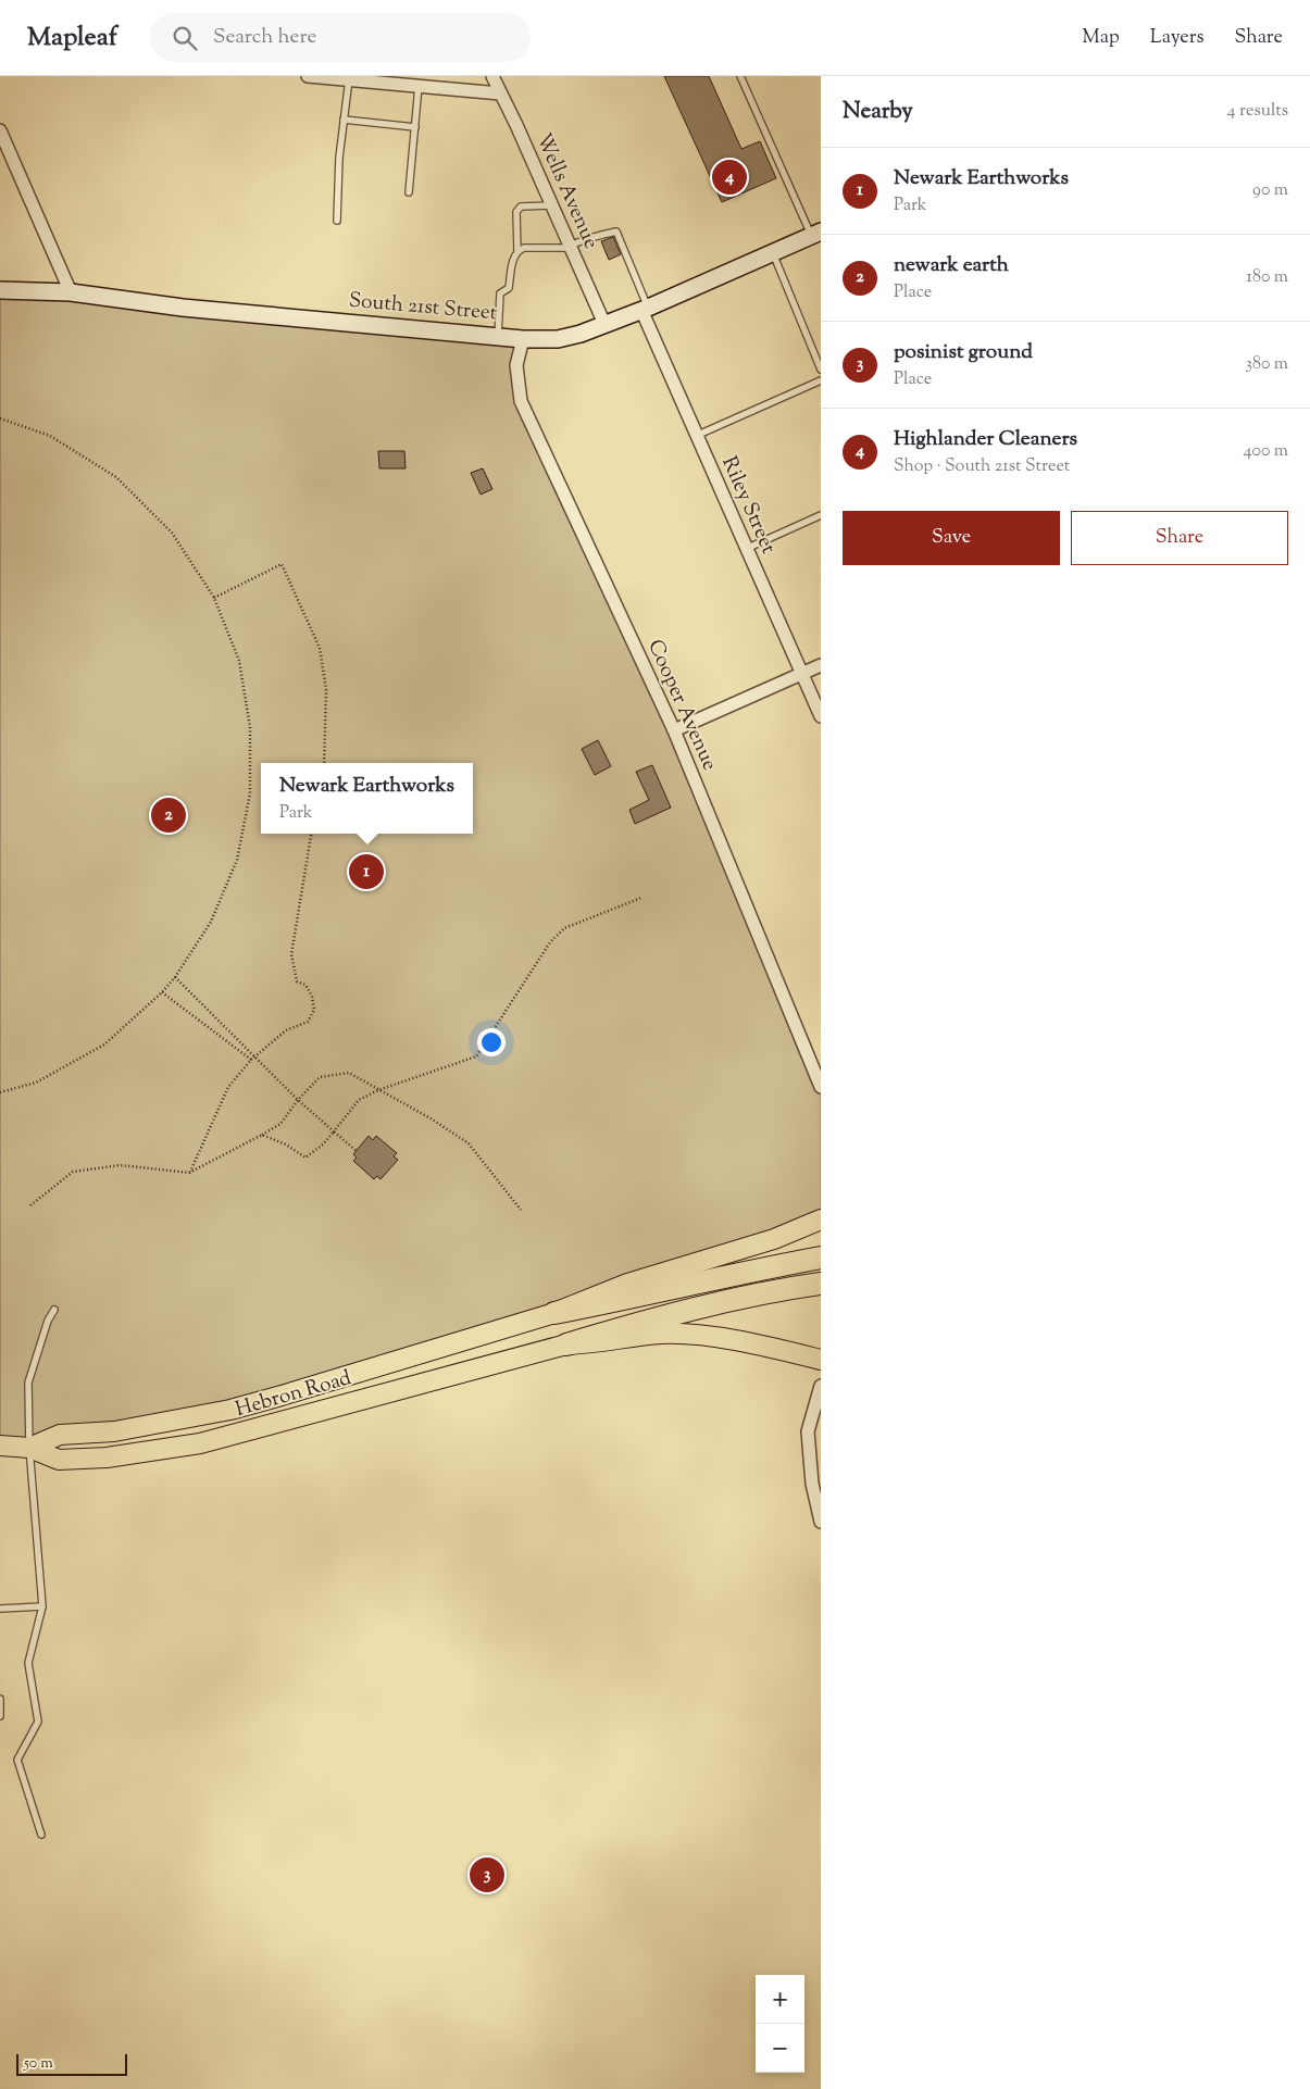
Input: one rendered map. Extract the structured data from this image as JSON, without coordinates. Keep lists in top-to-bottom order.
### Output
{
  "streets": {
    "highway": ["Hebron Road"],
    "main road": ["South 21st Street"],
    "street": ["Wells Avenue", "Riley Street", "Cooper Avenue"]
  },
  "crossings": [
    ["Wells Avenue", "South 21st Street"],
    ["South 21st Street", "Riley Street"],
    ["South 21st Street", "Cooper Avenue"]
  ],
  "scale_bar": "50 m",
  "page": {
    "header": "Mapleaf",
    "search": "Search here",
    "nav": ["Map", "Layers", "Share"],
    "heading": ["Nearby", "4 results"],
    "list": [
      {
        "mark": "1",
        "name": "Newark Earthworks",
        "note": "Park",
        "value": "90 m"
      },
      {
        "mark": "2",
        "name": "newark earth",
        "note": "Place",
        "value": "180 m"
      },
      {
        "mark": "3",
        "name": "posinist ground",
        "note": "Place",
        "value": "380 m"
      },
      {
        "mark": "4",
        "name": "Highlander Cleaners",
        "note": "Shop · South 21st Street",
        "value": "400 m"
      }
    ],
    "pins": [
      "4",
      "2",
      "1",
      "3"
    ],
    "buttons": ["Save", "Share"],
    "popup": ["Newark Earthworks", "Park"],
    "map_buttons": ["+", "−"],
    "scale": "50 m"
  }
}
